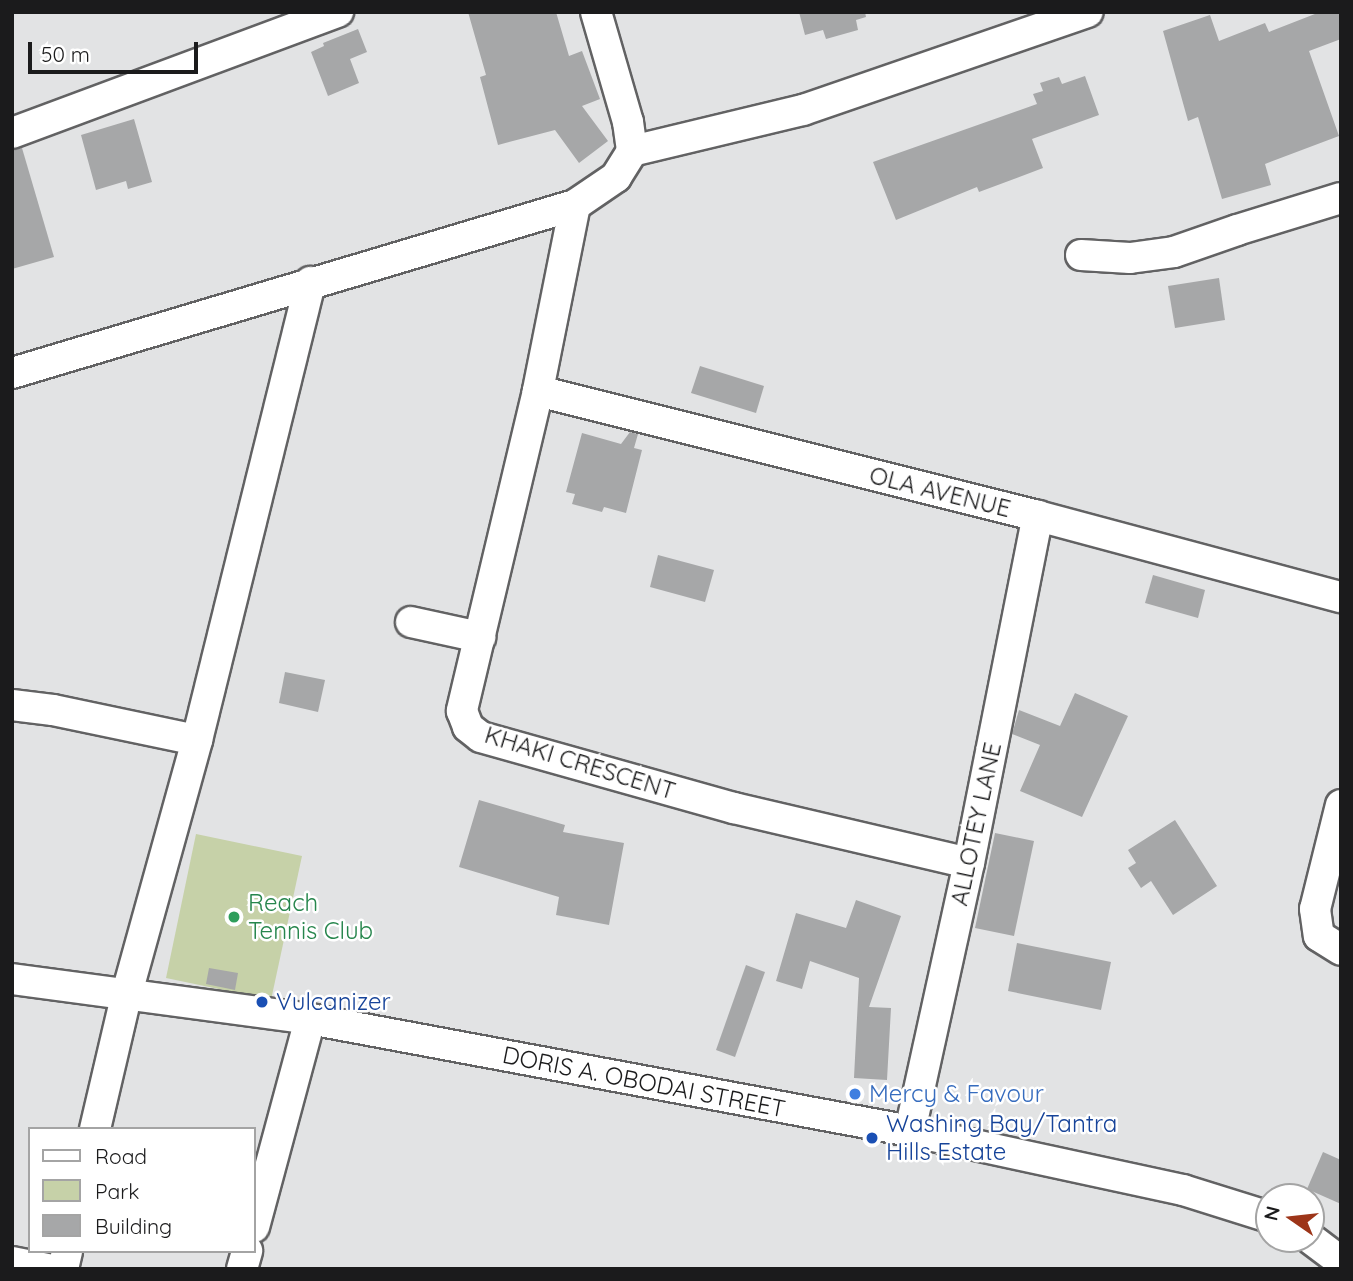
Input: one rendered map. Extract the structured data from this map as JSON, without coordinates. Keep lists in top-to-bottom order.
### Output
{
  "streets": {
    "street": [
      "OLA AVENUE",
      "KHAKI CRESCENT",
      "ALLOTEY LANE",
      "DORIS A. OBODAI STREET"
    ]
  },
  "crossings": [
    ["OLA AVENUE", "KHAKI CRESCENT"],
    ["OLA AVENUE", "ALLOTEY LANE"],
    ["KHAKI CRESCENT", "ALLOTEY LANE"],
    ["ALLOTEY LANE", "DORIS A. OBODAI STREET"]
  ],
  "places": [
    "Reach Tennis Club",
    "Vulcanizer",
    "Mercy & Favour",
    "Washing Bay/Tantra Hills Estate"
  ],
  "legend": ["Road", "Park", "Building"],
  "scale_bar": "50 m",
  "north": "left"
}
